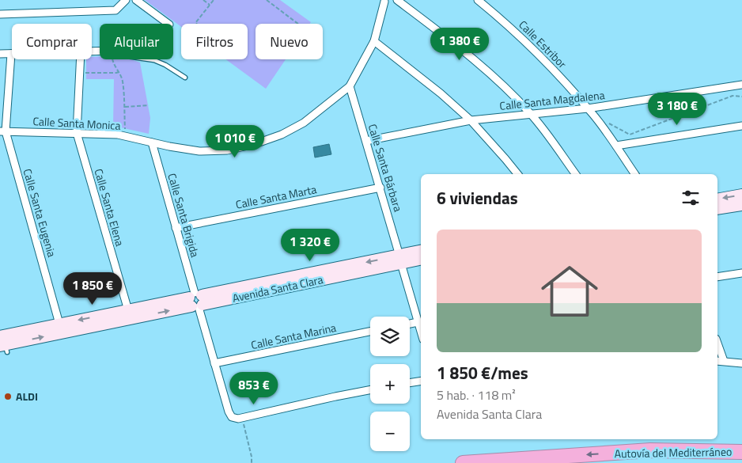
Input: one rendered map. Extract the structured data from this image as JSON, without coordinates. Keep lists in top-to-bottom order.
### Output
{
  "streets": {
    "highway": ["Autovía del Mediterráneo"],
    "street": [
      "Calle Estribor",
      "Calle Santa Magdalena",
      "Calle Santa Monica",
      "Calle Santa Bárbara",
      "Calle Santa Marta",
      "Calle Santa Elena",
      "Calle Santa Eugenia",
      "Calle Santa Brigida",
      "Avenida Santa Clara",
      "Calle Santa Marina"
    ]
  },
  "crossings": [
    ["Calle Estribor", "Calle Santa Magdalena"],
    ["Calle Santa Magdalena", "Calle Santa Bárbara"],
    ["Calle Santa Monica", "Calle Santa Bárbara"],
    ["Calle Santa Monica", "Calle Santa Elena"],
    ["Calle Santa Monica", "Calle Santa Eugenia"],
    ["Calle Santa Monica", "Calle Santa Brigida"],
    ["Calle Santa Bárbara", "Calle Santa Marta"],
    ["Calle Santa Bárbara", "Avenida Santa Clara"],
    ["Calle Santa Marta", "Calle Santa Brigida"],
    ["Calle Santa Elena", "Avenida Santa Clara"],
    ["Calle Santa Eugenia", "Avenida Santa Clara"],
    ["Calle Santa Brigida", "Avenida Santa Clara"],
    ["Calle Santa Brigida", "Calle Santa Marina"]
  ],
  "one_way": ["Autovía del Mediterráneo"],
  "places": ["ALDI"],
  "page": {
    "chip": [
      "Comprar",
      "Alquilar",
      "Filtros",
      "Nuevo"
    ],
    "price": [
      "1 380 €",
      "3 180 €",
      "1 010 €",
      "1 320 €",
      "1 850 €",
      "853 €"
    ],
    "heading": "6 viviendas",
    "list": [
      {
        "name": "1 850 €/mes",
        "note": "5 hab. · 118 m² · Avenida Santa Clara"
      }
    ],
    "map_buttons": ["+", "−"]
  }
}
